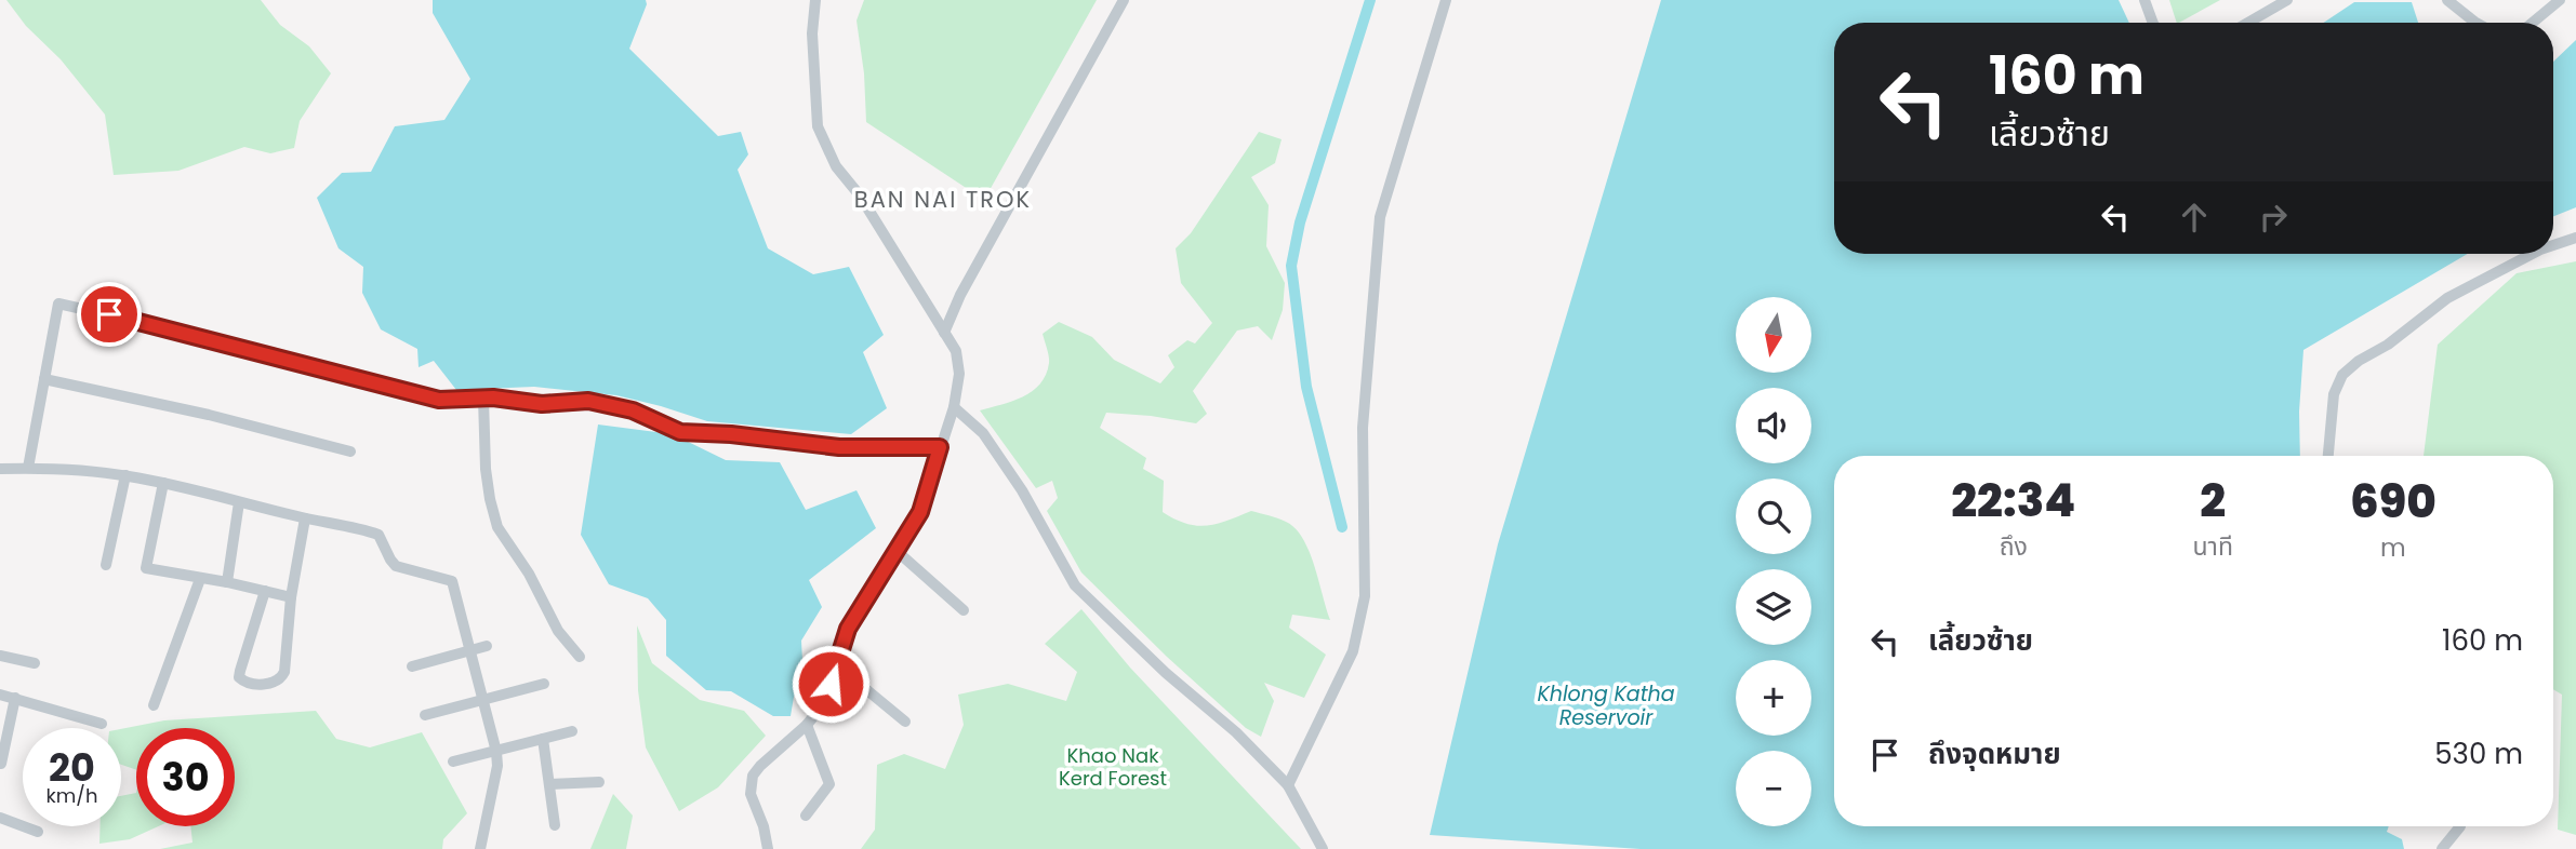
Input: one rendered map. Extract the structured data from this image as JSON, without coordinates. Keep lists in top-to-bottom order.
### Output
{
  "districts": ["BAN NAI TROK"],
  "water": ["Khlong Katha Reservoir"],
  "parks": ["Khao Nak Kerd Forest"],
  "north": "bottom",
  "page": {
    "turn": ["160 m", "เลี้ยวซ้าย"],
    "map_buttons": ["+", "−"],
    "eta": [
      "22:34",
      "ถึง",
      "2",
      "นาที",
      "690",
      "m"
    ],
    "list": [
      {
        "name": "เลี้ยวซ้าย",
        "value": "160 m"
      },
      {
        "name": "ถึงจุดหมาย",
        "value": "530 m"
      }
    ],
    "speed": "20 km/h",
    "limit": "30"
  }
}
